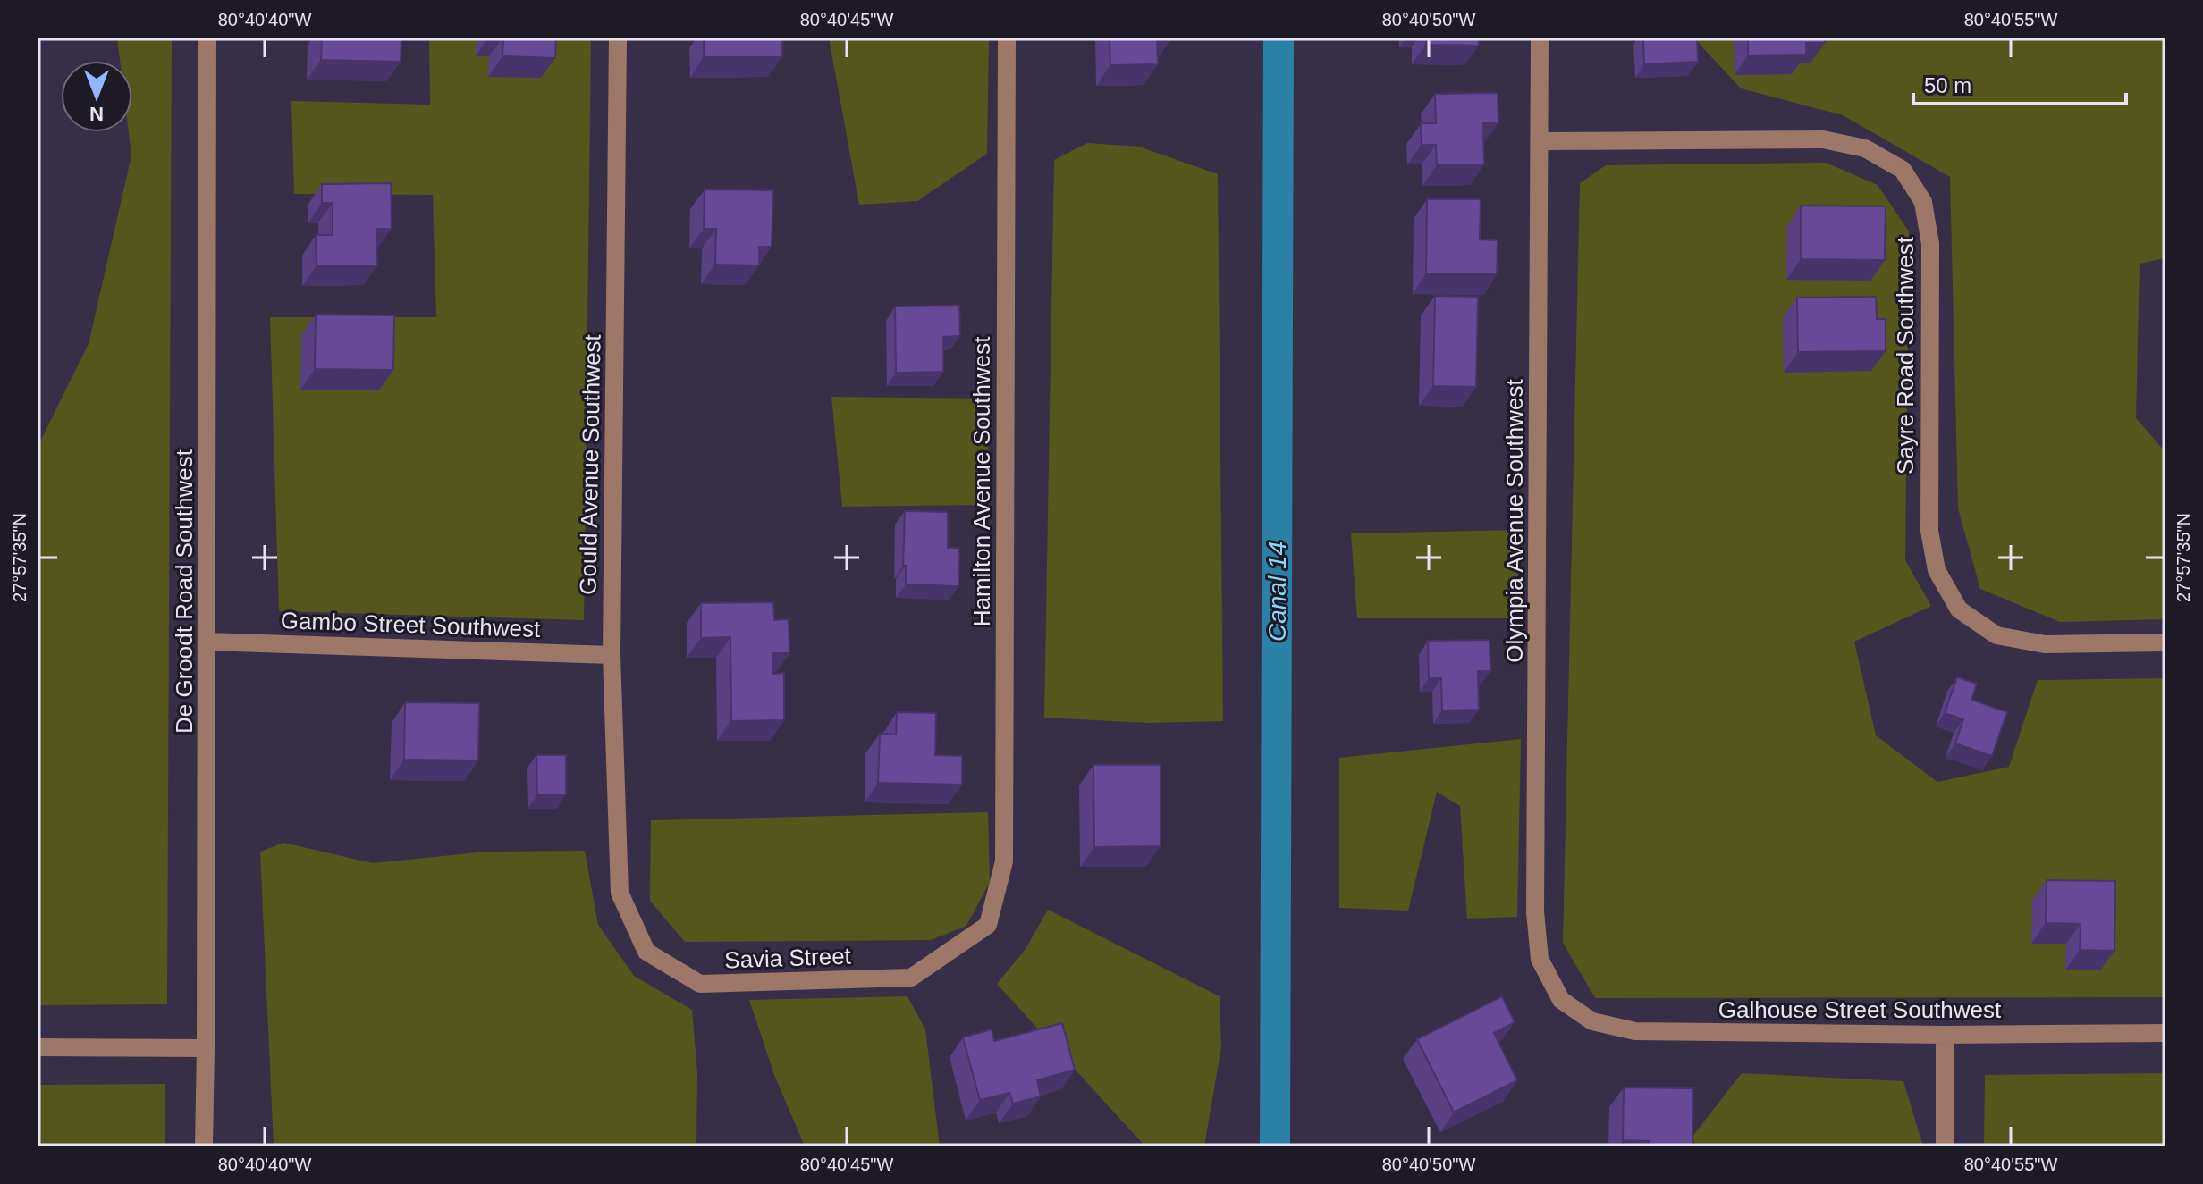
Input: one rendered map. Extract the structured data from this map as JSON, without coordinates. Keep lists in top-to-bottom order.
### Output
{
  "streets": {
    "street": [
      "Sayre Road Southwest",
      "Gould Avenue Southwest",
      "Hamilton Avenue Southwest",
      "Olympia Avenue Southwest",
      "De Groodt Road Southwest",
      "Gambo Street Southwest",
      "Savia Street",
      "Galhouse Street Southwest"
    ]
  },
  "crossings": [
    ["Sayre Road Southwest", "Olympia Avenue Southwest"],
    ["Gould Avenue Southwest", "Gambo Street Southwest"],
    ["Gould Avenue Southwest", "Savia Street"],
    ["Hamilton Avenue Southwest", "Savia Street"],
    ["Olympia Avenue Southwest", "Galhouse Street Southwest"],
    ["De Groodt Road Southwest", "Gambo Street Southwest"]
  ],
  "water": ["Canal 14"],
  "scale_bar": "50 m",
  "north": "bottom",
  "coordinates": [
    "80°40'40\"W",
    "80°40'45\"W",
    "80°40'50\"W",
    "80°40'55\"W",
    "27°57'35\"N"
  ]
}
